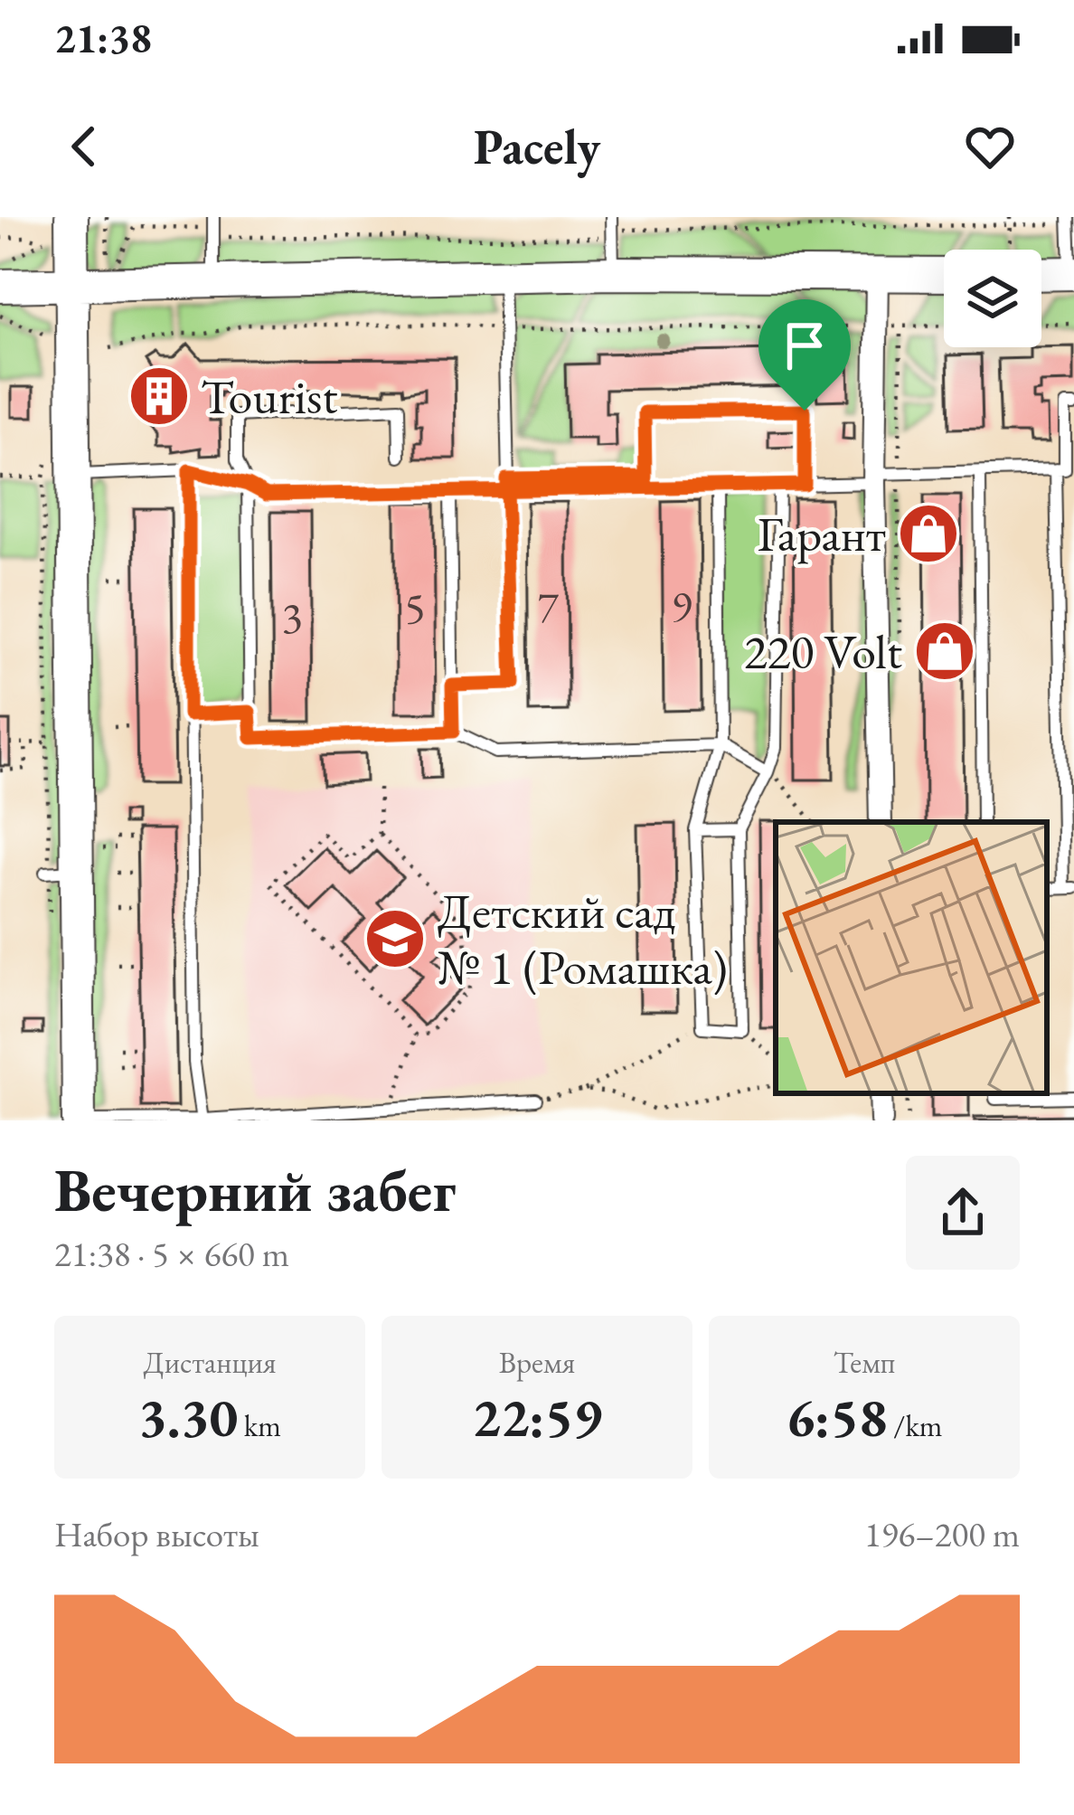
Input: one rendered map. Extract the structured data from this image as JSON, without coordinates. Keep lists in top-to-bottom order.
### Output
{
  "places": {
    "building": ["Tourist"],
    "shop": ["Гарант", "220 Volt"],
    "school or university": ["Детский сад № 1 (Ромашка)"]
  },
  "house_numbers": [
    "9",
    "7",
    "5",
    "3"
  ],
  "page": {
    "status": "21:38",
    "header": "Pacely",
    "heading": ["Вечерний забег", "21:38 · 5 × 660 m"],
    "stats": [
      ["Дистанция", "3.30 km"],
      ["Время", "22:59"],
      ["Темп", "6:58 /km"]
    ],
    "chart": ["Набор высоты", "196–200 m"]
  }
}
